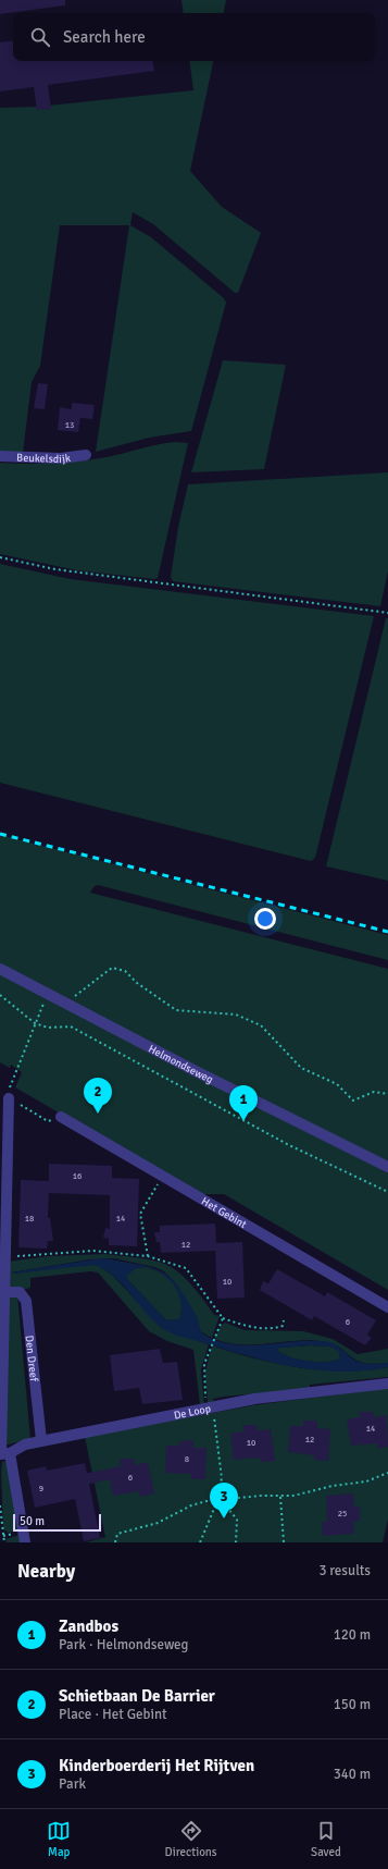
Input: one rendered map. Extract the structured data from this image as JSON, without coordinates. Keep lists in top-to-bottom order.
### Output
{
  "streets": {
    "street": [
      "Beukelsdijk",
      "Helmondseweg",
      "Het Gebint",
      "Den Dreef",
      "De Loop"
    ]
  },
  "crossings": [
    ["Den Dreef", "De Loop"]
  ],
  "house_numbers": [
    "13",
    "16",
    "18",
    "14",
    "12",
    "10",
    "6",
    "14",
    "12",
    "10",
    "8",
    "6",
    "9",
    "25"
  ],
  "scale_bar": "50 m",
  "page": {
    "search": "Search here",
    "pins": ["2", "1", "3"],
    "scale": "50 m",
    "heading": ["Nearby", "3 results"],
    "list": [
      {
        "mark": "1",
        "name": "Zandbos",
        "note": "Park · Helmondseweg",
        "value": "120 m"
      },
      {
        "mark": "2",
        "name": "Schietbaan De Barrier",
        "note": "Place · Het Gebint",
        "value": "150 m"
      },
      {
        "mark": "3",
        "name": "Kinderboerderij Het Rijtven",
        "note": "Park",
        "value": "340 m"
      }
    ],
    "nav": ["Map", "Directions", "Saved"]
  }
}
